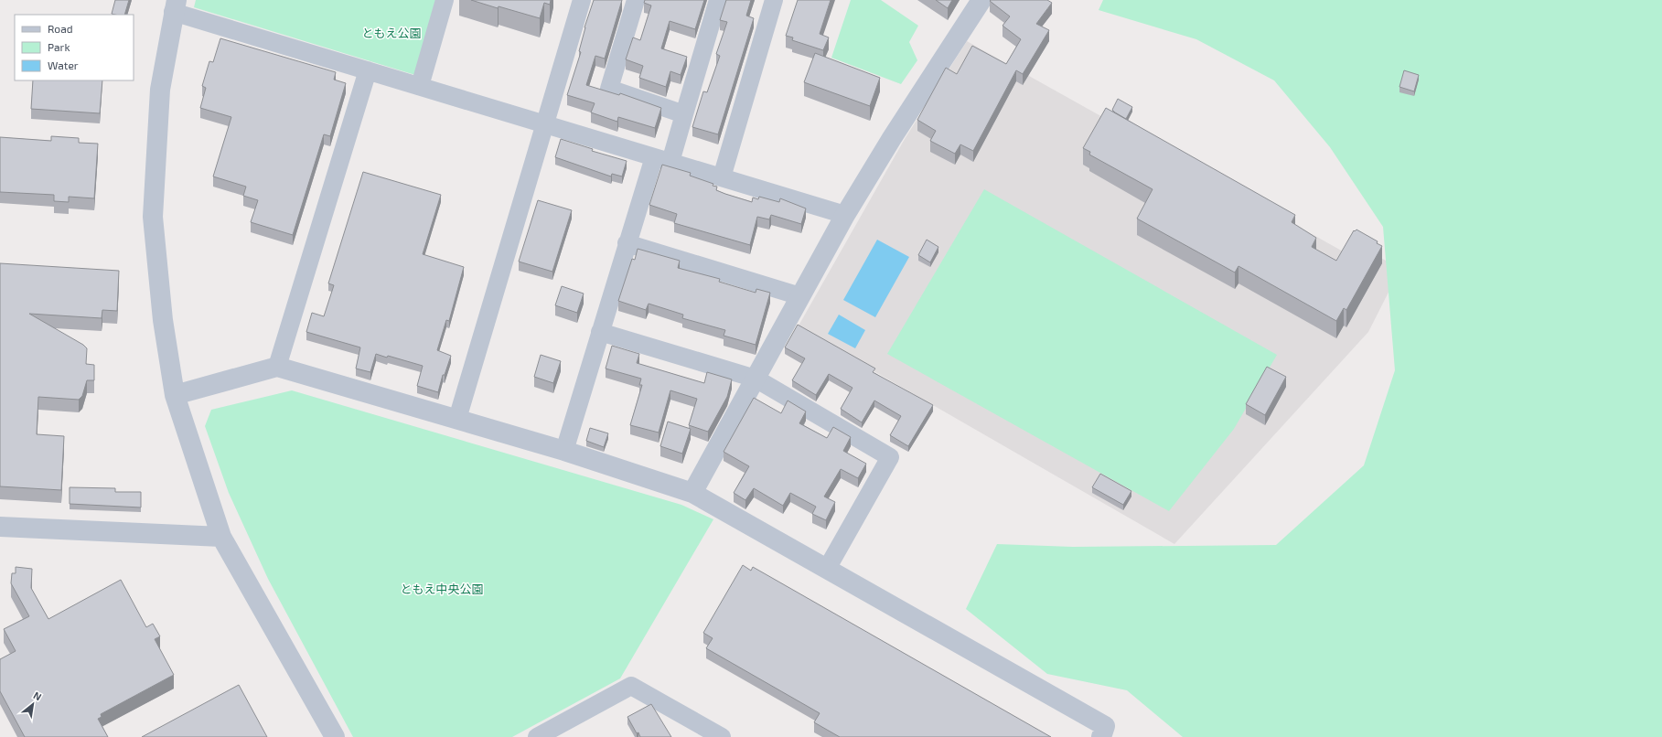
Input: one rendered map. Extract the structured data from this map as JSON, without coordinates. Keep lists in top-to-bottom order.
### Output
{
  "parks": ["ともえ公園", "ともえ中央公園"],
  "legend": ["Road", "Park", "Water"],
  "north": "top right"
}
